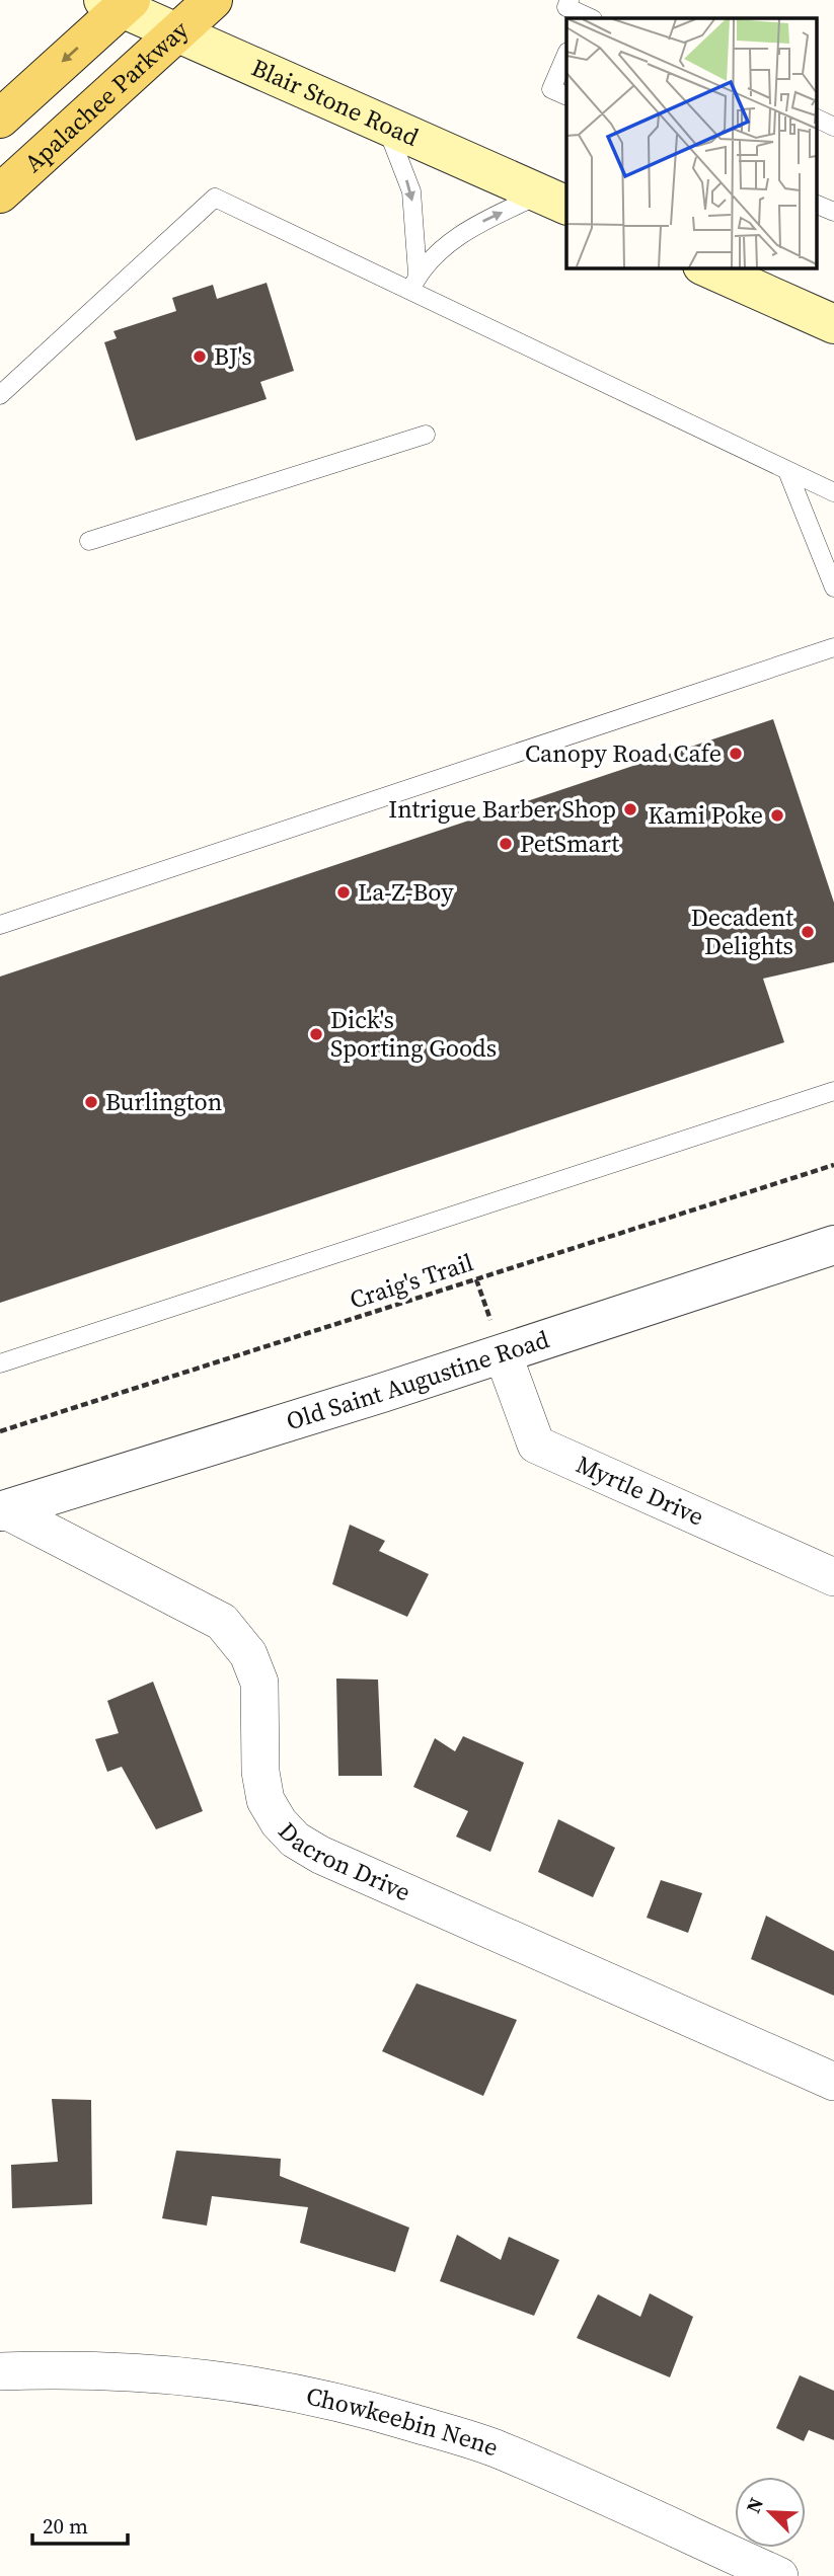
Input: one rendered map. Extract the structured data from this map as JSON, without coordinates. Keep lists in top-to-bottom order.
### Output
{
  "streets": {
    "main road": ["Apalachee Parkway", "Blair Stone Road"],
    "street": [
      "Old Saint Augustine Road",
      "Myrtle Drive",
      "Dacron Drive",
      "Chowkeebin Nene"
    ],
    "path": ["Craig's Trail"]
  },
  "crossings": [
    ["Apalachee Parkway", "Blair Stone Road"],
    ["Old Saint Augustine Road", "Myrtle Drive"],
    ["Old Saint Augustine Road", "Dacron Drive"]
  ],
  "places": [
    "BJ's",
    "Canopy Road Cafe",
    "Intrigue Barber Shop",
    "Kami Poke",
    "PetSmart",
    "La-Z-Boy",
    "Decadent Delights",
    "Dick's Sporting Goods",
    "Burlington"
  ],
  "scale_bar": "20 m",
  "north": "top left"
}
